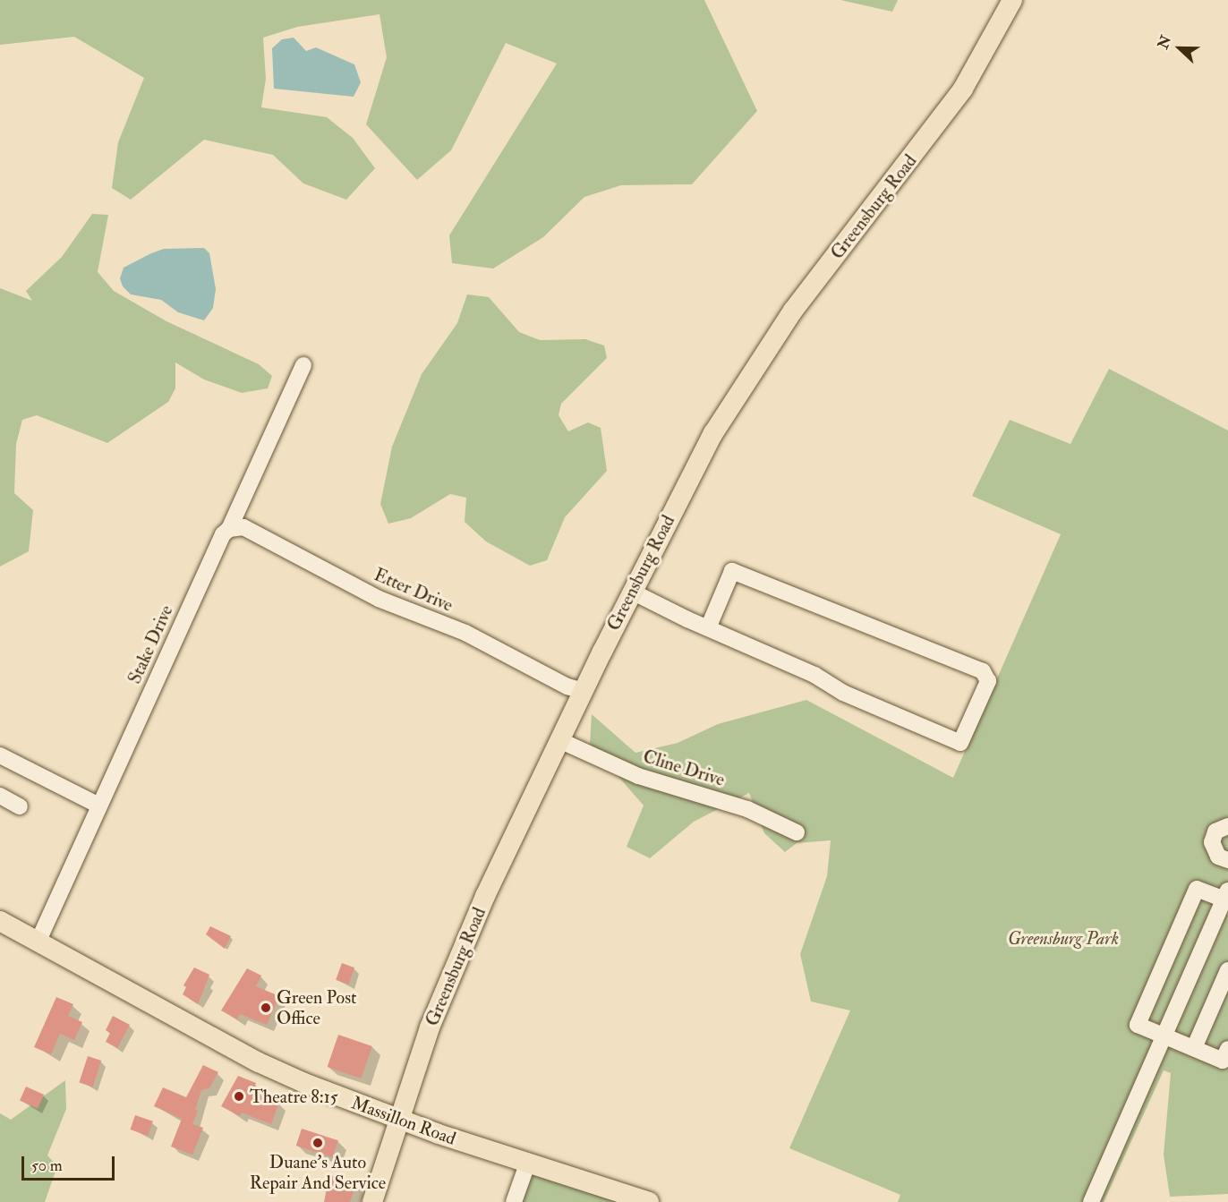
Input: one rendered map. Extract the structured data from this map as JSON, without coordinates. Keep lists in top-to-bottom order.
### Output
{
  "streets": {
    "main road": ["Greensburg Road", "Massillon Road"],
    "street": ["Etter Drive", "Stake Drive", "Cline Drive"]
  },
  "crossings": [
    ["Greensburg Road", "Etter Drive"],
    ["Greensburg Road", "Cline Drive"],
    ["Greensburg Road", "Massillon Road"],
    ["Etter Drive", "Stake Drive"],
    ["Stake Drive", "Massillon Road"]
  ],
  "parks": ["Greensburg Park"],
  "places": ["Green Post Office", "Theatre 8:15", "Duane's Auto Repair And Service"],
  "scale_bar": "50 m",
  "north": "left"
}
